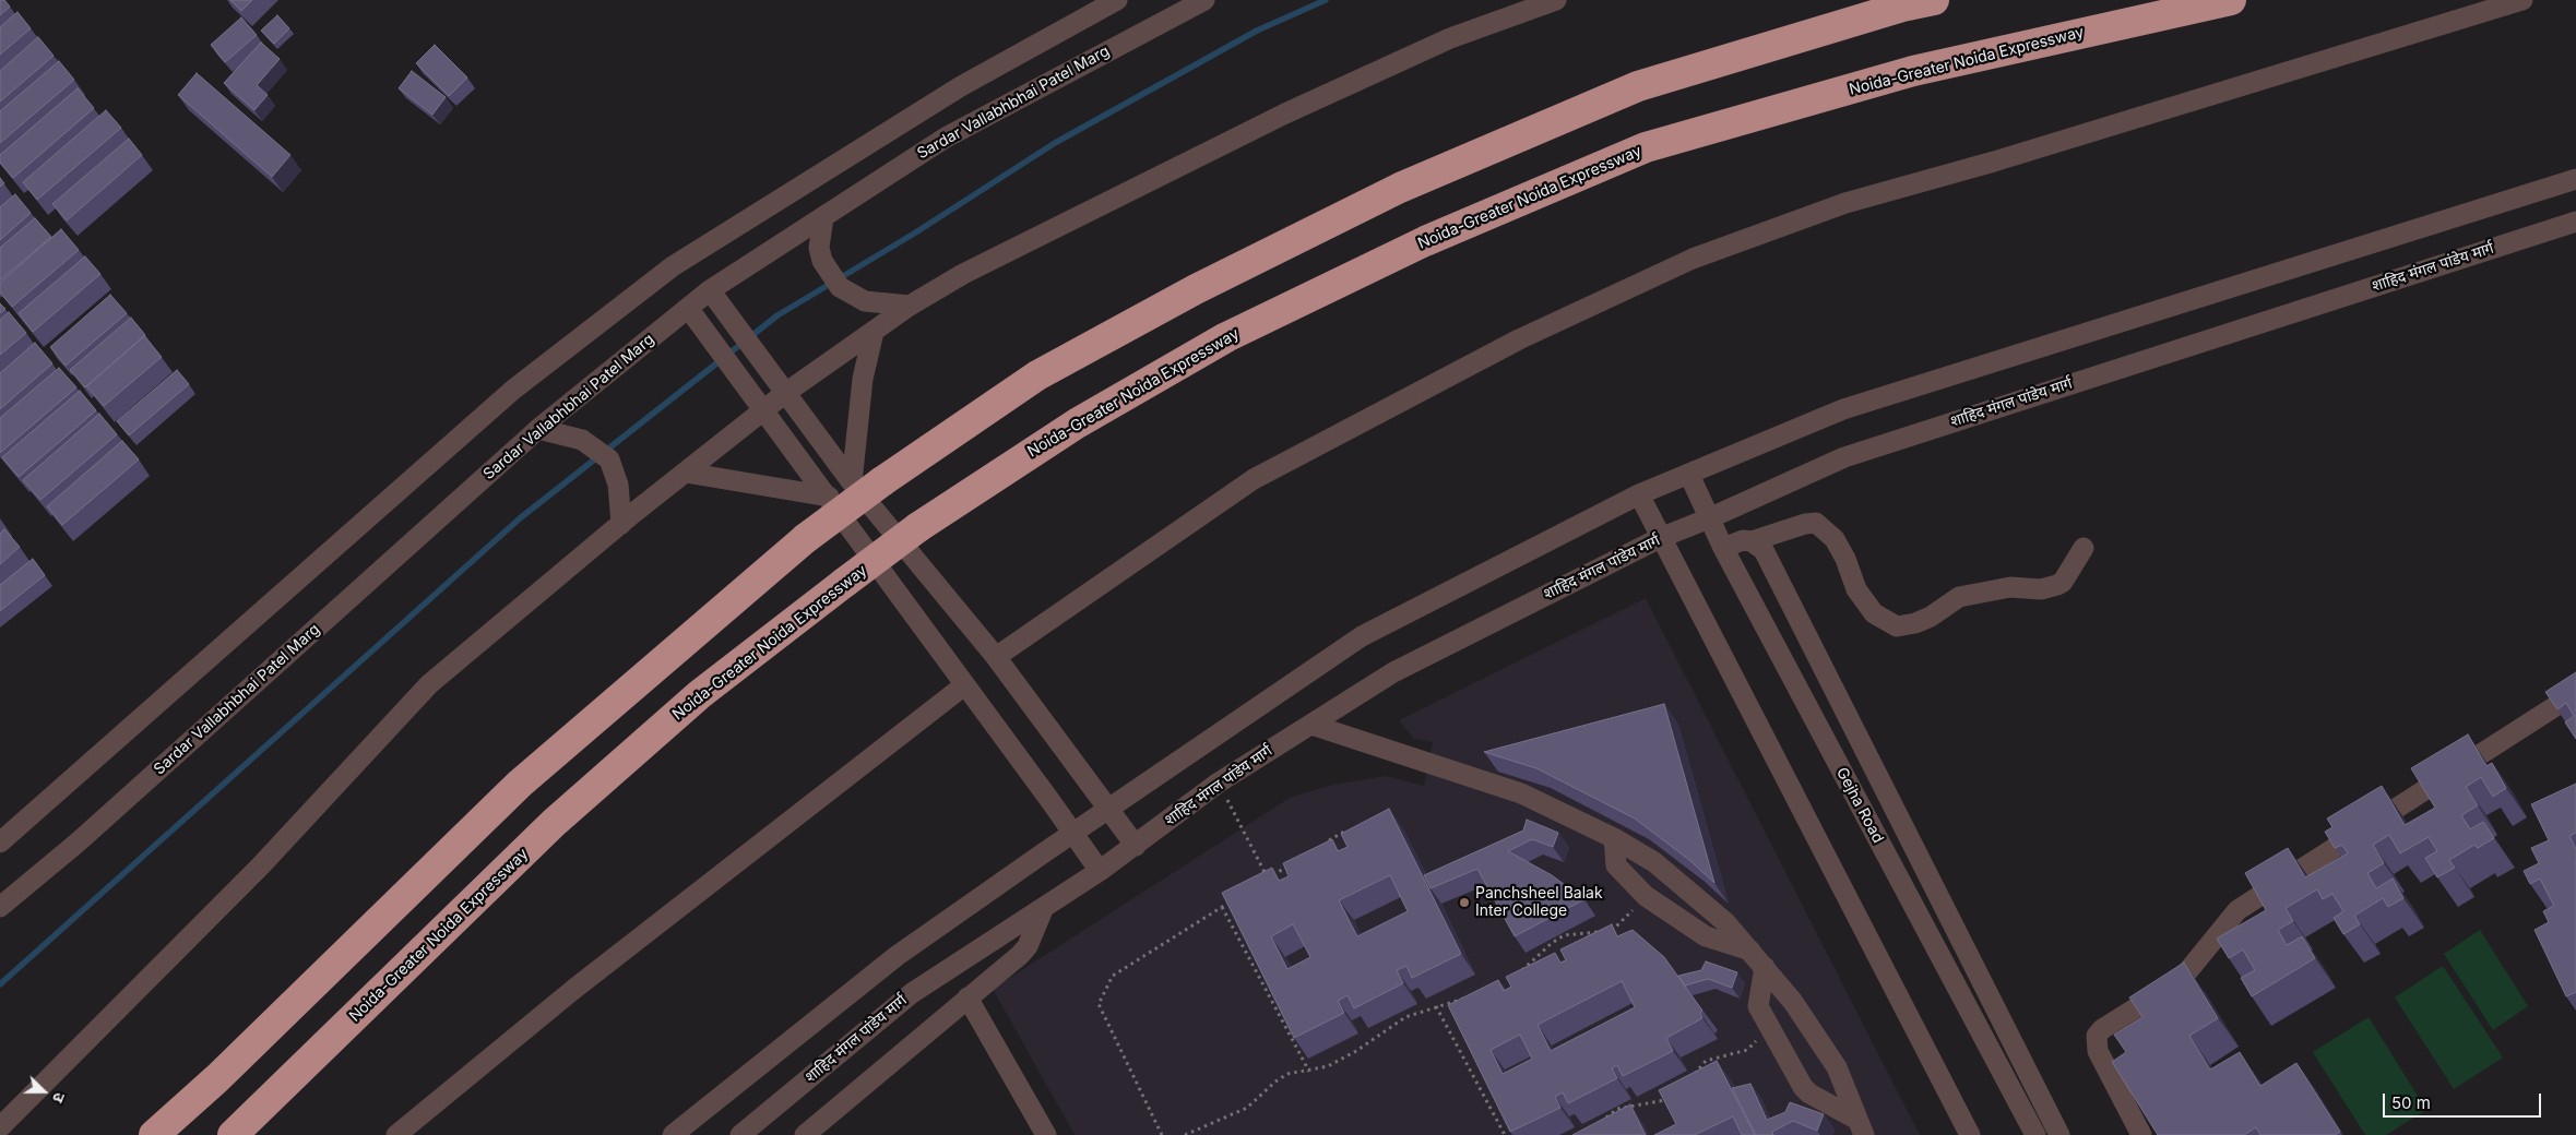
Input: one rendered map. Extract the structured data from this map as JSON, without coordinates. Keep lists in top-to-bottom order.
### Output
{
  "streets": {
    "highway": ["Noida-Greater Noida Expressway"],
    "street": ["Sardar Vallabhbhai Patel Marg", "शाहिद मंगल पांडेय मार्ग", "Gejha Road"]
  },
  "crossings": [
    ["शाहिद मंगल पांडेय मार्ग", "Gejha Road"]
  ],
  "places": ["Panchsheel Balak Inter College"],
  "scale_bar": "50 m",
  "north": "right"
}
